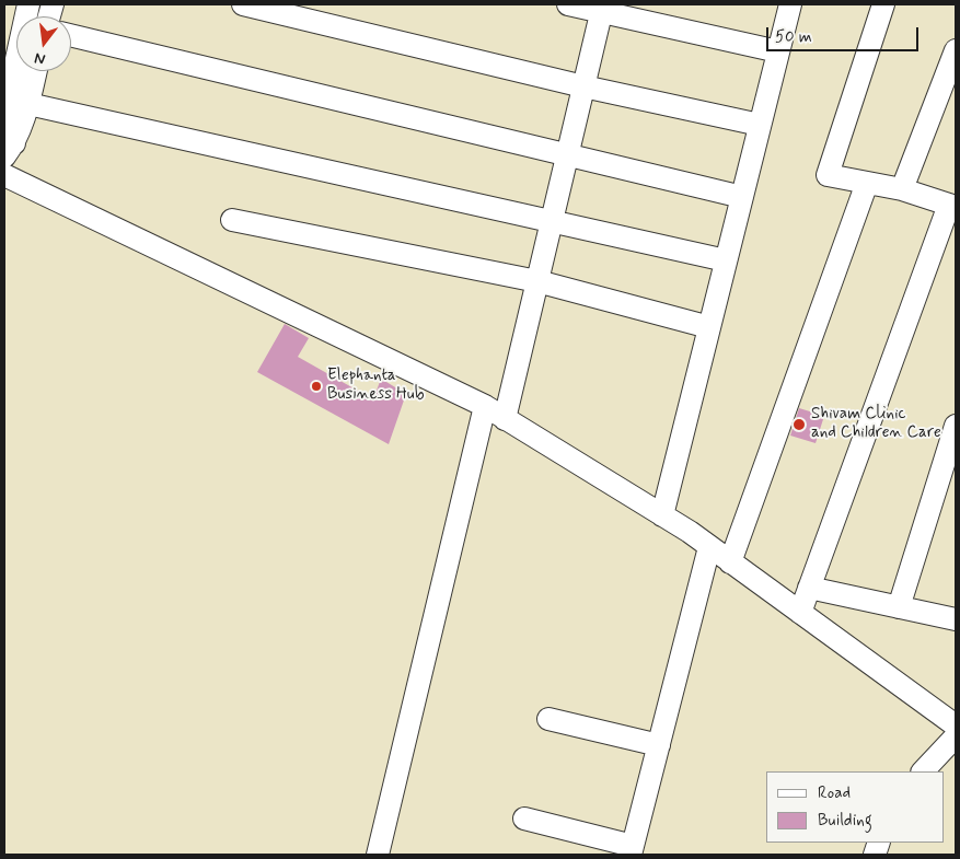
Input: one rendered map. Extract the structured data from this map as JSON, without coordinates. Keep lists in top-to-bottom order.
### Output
{
  "places": ["Elephanta Business Hub", "Shivam Clinic and Children Care"],
  "legend": ["Road", "Building"],
  "scale_bar": "50 m",
  "north": "bottom"
}
